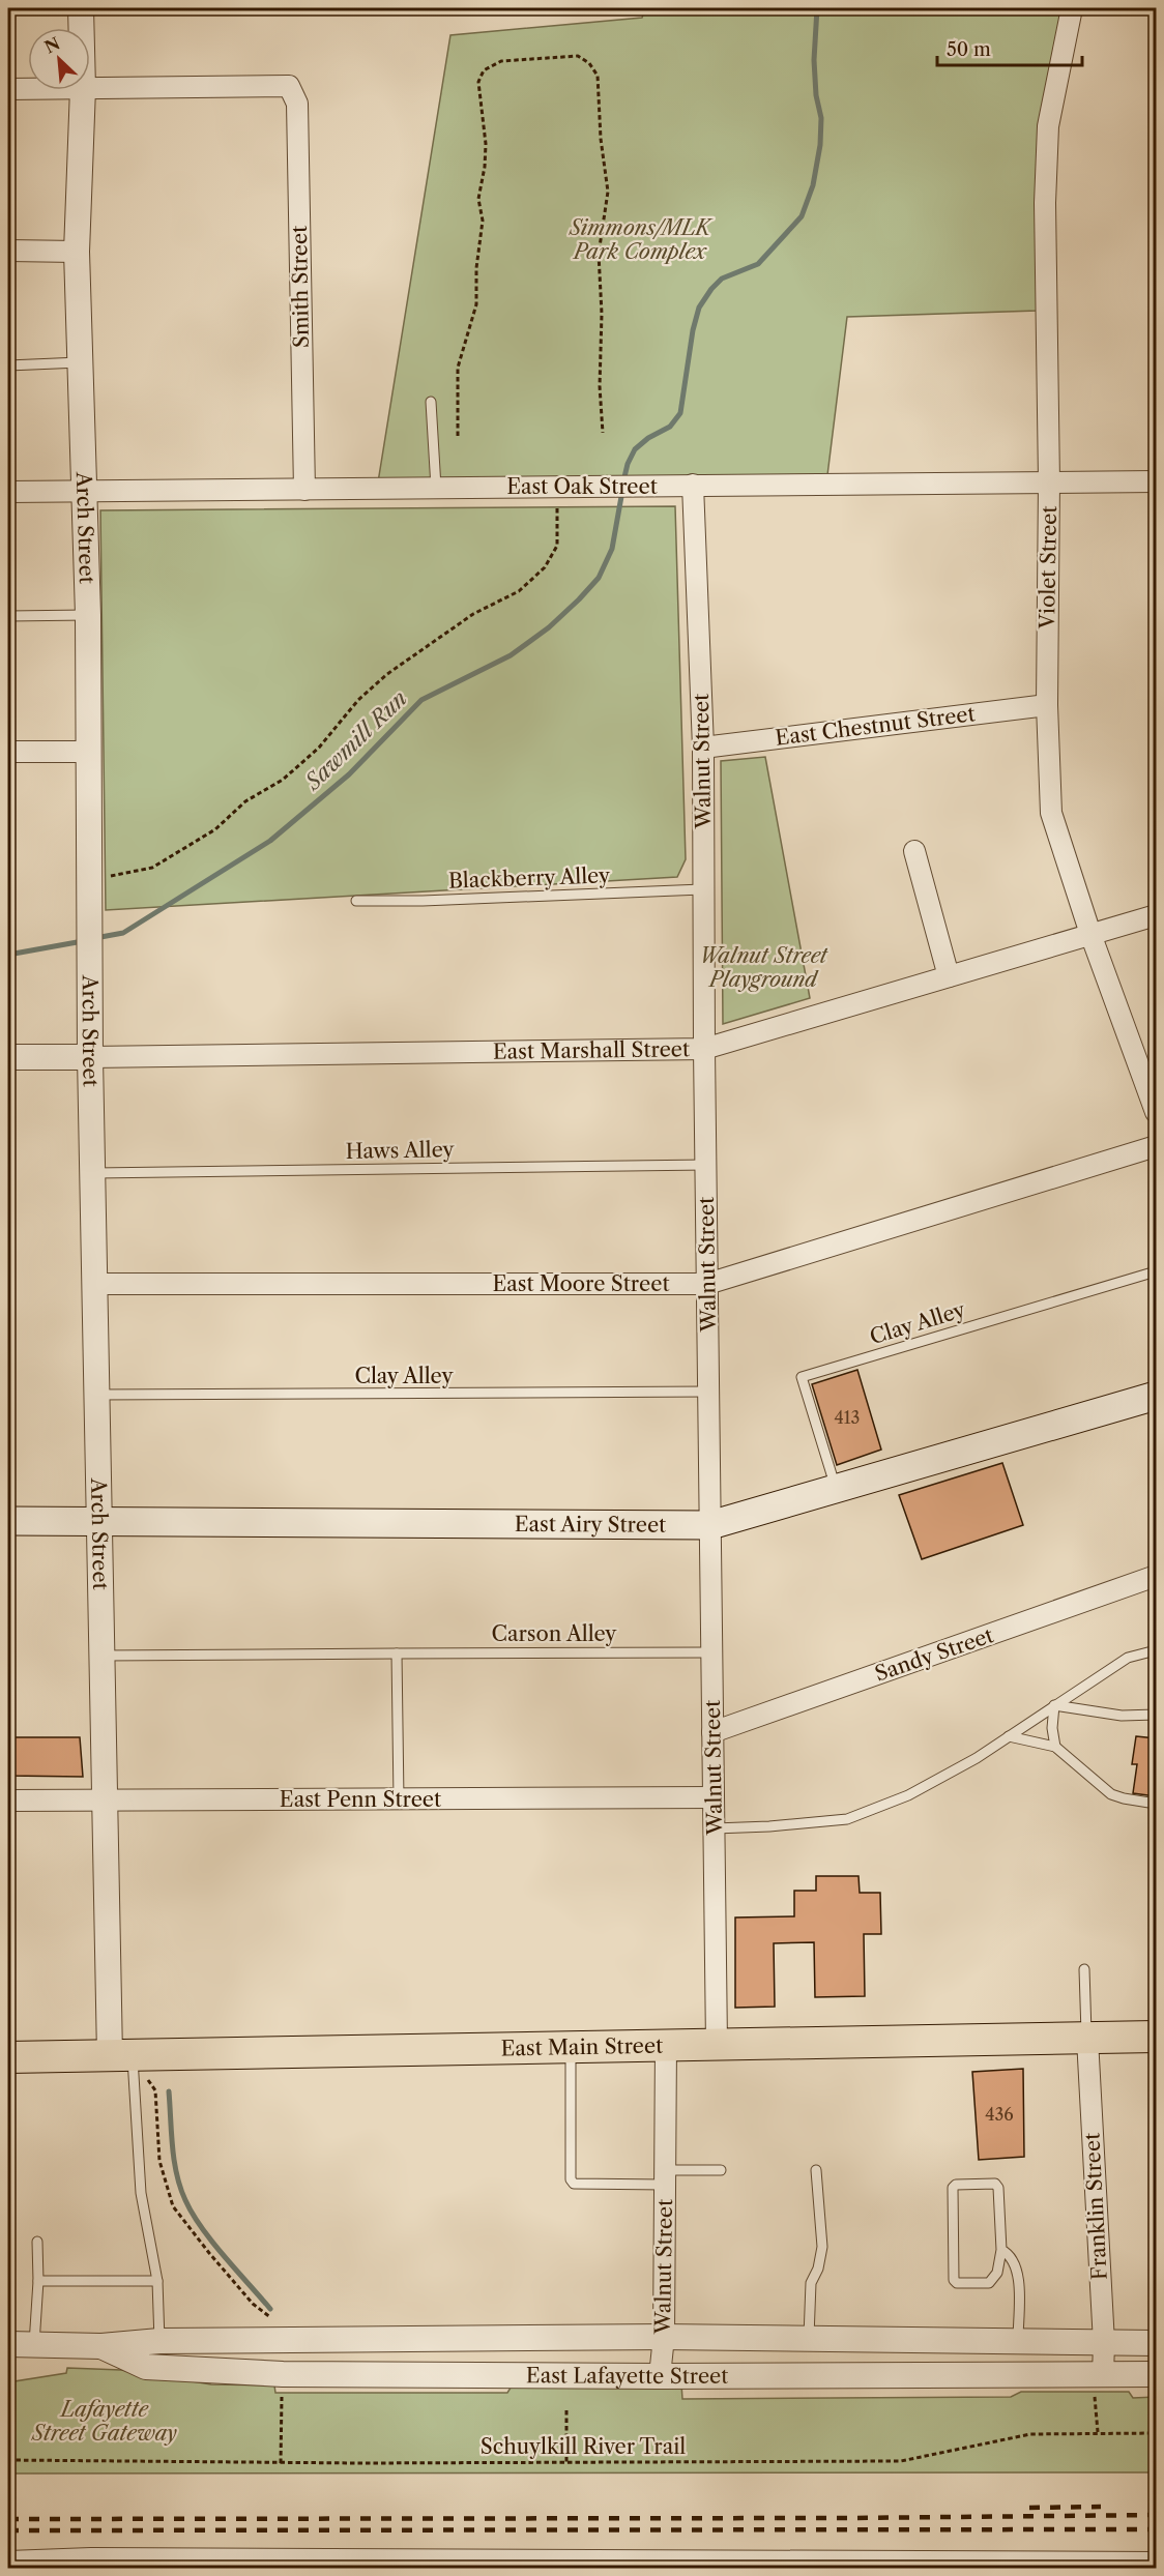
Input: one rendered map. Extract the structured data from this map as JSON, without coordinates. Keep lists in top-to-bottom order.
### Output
{
  "streets": {
    "main road": ["East Airy Street", "East Main Street"],
    "street": [
      "Smith Street",
      "East Oak Street",
      "Arch Street",
      "Violet Street",
      "East Chestnut Street",
      "Walnut Street",
      "East Marshall Street",
      "East Moore Street",
      "Sandy Street",
      "East Penn Street",
      "Franklin Street",
      "East Lafayette Street"
    ],
    "lane": [
      "Blackberry Alley",
      "Haws Alley",
      "Clay Alley",
      "Carson Alley"
    ],
    "path": ["Schuylkill River Trail"]
  },
  "crossings": [
    ["Smith Street", "East Oak Street"],
    ["East Oak Street", "Arch Street"],
    ["East Oak Street", "Violet Street"],
    ["East Oak Street", "Walnut Street"],
    ["Arch Street", "East Marshall Street"],
    ["Arch Street", "Haws Alley"],
    ["Arch Street", "East Moore Street"],
    ["Arch Street", "Clay Alley"],
    ["Arch Street", "East Airy Street"],
    ["Arch Street", "Carson Alley"],
    ["Arch Street", "East Penn Street"],
    ["Arch Street", "East Main Street"],
    ["Violet Street", "East Chestnut Street"],
    ["Violet Street", "East Marshall Street"],
    ["East Chestnut Street", "Walnut Street"],
    ["Walnut Street", "Blackberry Alley"],
    ["Walnut Street", "East Marshall Street"],
    ["Walnut Street", "Haws Alley"],
    ["Walnut Street", "East Moore Street"],
    ["Walnut Street", "Clay Alley"],
    ["Walnut Street", "East Airy Street"],
    ["Walnut Street", "Carson Alley"],
    ["Walnut Street", "Sandy Street"],
    ["Walnut Street", "East Penn Street"],
    ["Walnut Street", "East Main Street"],
    ["Walnut Street", "East Lafayette Street"],
    ["Clay Alley", "East Airy Street"],
    ["East Main Street", "Franklin Street"],
    ["Franklin Street", "East Lafayette Street"]
  ],
  "water": ["Sawmill Run"],
  "parks": ["Simmons/MLK Park Complex", "Walnut Street Playground", "Lafayette Street Gateway"],
  "house_numbers": ["413", "436"],
  "scale_bar": "50 m",
  "north": "top left"
}
